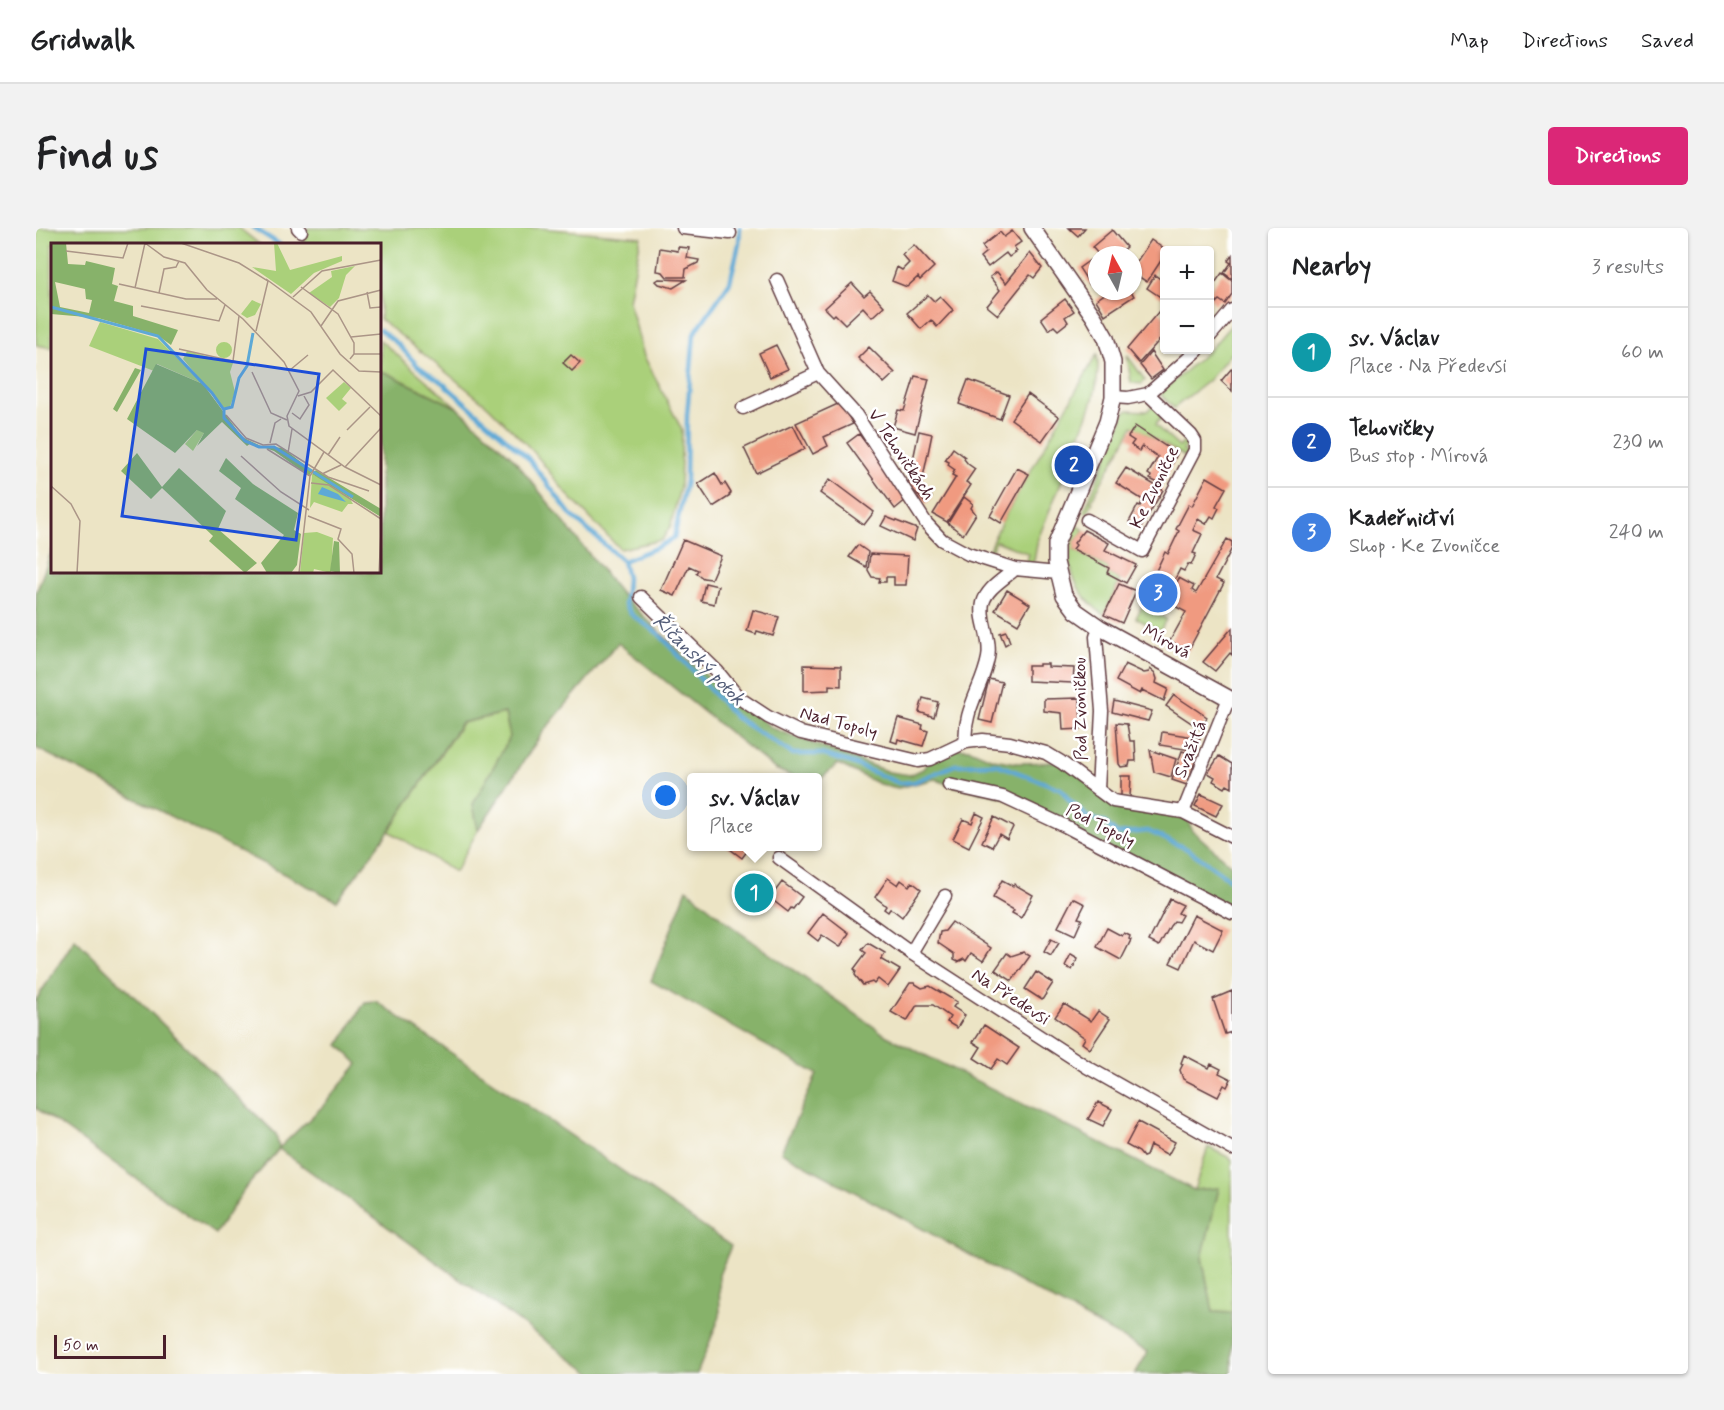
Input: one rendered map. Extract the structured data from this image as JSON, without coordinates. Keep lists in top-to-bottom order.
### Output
{
  "streets": {
    "street": [
      "V Tehovičkách",
      "Ke Zvoničce",
      "Mírová",
      "Pod Zvoničkou",
      "Nad Topoly",
      "Svažitá",
      "Pod Topoly",
      "Na Předevsi"
    ]
  },
  "crossings": [
    ["V Tehovičkách", "Mírová"],
    ["Mírová", "Pod Zvoničkou"],
    ["Mírová", "Svažitá"],
    ["Pod Zvoničkou", "Nad Topoly"],
    ["Nad Topoly", "Svažitá"]
  ],
  "water": ["Říčanský potok"],
  "scale_bar": "50 m",
  "north": "top",
  "page": {
    "header": "Gridwalk",
    "nav": ["Map", "Directions", "Saved"],
    "buttons": "Directions",
    "title": "Find us",
    "heading": ["Nearby", "3 results"],
    "map_buttons": ["+", "−"],
    "list": [
      {
        "mark": "1",
        "name": "sv. Václav",
        "note": "Place · Na Předevsi",
        "value": "60 m"
      },
      {
        "mark": "2",
        "name": "Tehovičky",
        "note": "Bus stop · Mírová",
        "value": "230 m"
      },
      {
        "mark": "3",
        "name": "Kadeřnictví",
        "note": "Shop · Ke Zvoničce",
        "value": "240 m"
      }
    ],
    "pins": ["2", "3", "1"],
    "popup": ["sv. Václav", "Place"],
    "scale": "50 m"
  }
}
